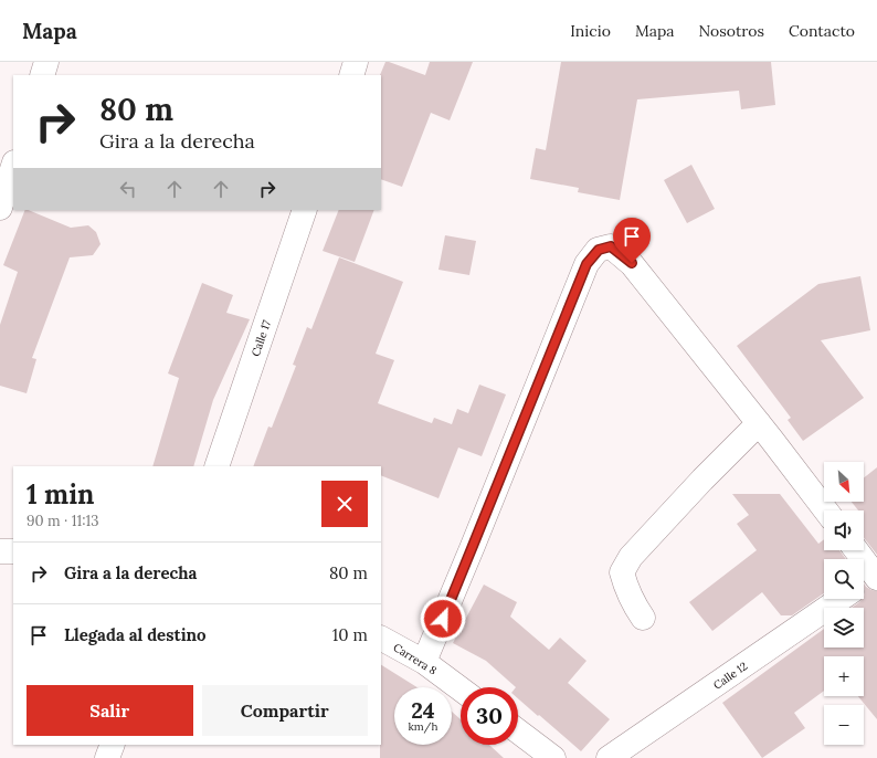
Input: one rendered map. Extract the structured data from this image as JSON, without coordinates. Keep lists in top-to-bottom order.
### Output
{
  "streets": {
    "street": ["Calle 17", "Carrera 8", "Calle 12"]
  },
  "north": "bottom right",
  "page": {
    "header": "Mapa",
    "nav": [
      "Inicio",
      "Mapa",
      "Nosotros",
      "Contacto"
    ],
    "turn": ["80 m", "Gira a la derecha"],
    "map_buttons": ["+", "−"],
    "heading": ["1 min", "90 m · 11:13"],
    "list": [
      {
        "name": "Gira a la derecha",
        "value": "80 m"
      },
      {
        "name": "Llegada al destino",
        "value": "10 m"
      }
    ],
    "buttons": ["Salir", "Compartir"],
    "speed": "24 km/h",
    "limit": "30"
  }
}
